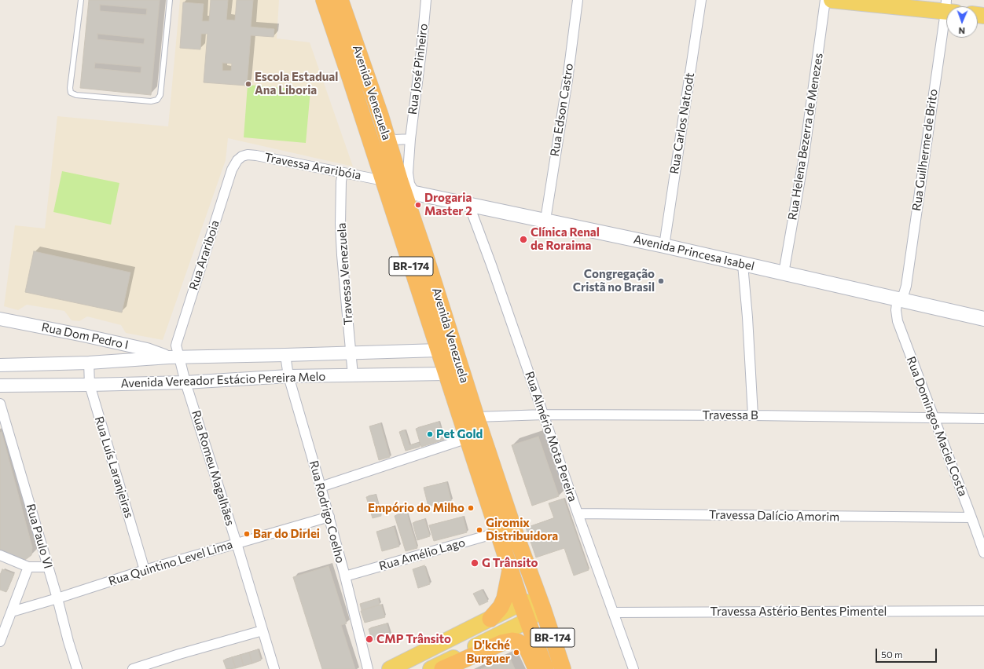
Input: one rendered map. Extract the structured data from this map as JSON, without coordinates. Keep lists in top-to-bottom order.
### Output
{
  "streets": {
    "highway": ["Avenida Venezuela", "BR-174"],
    "main road": ["Avenida Princesa Isabel"],
    "street": [
      "Rua José Pinheiro",
      "Rua Edson Castro",
      "Rua Carlos Natrodt",
      "Rua Helena Bezerra de Menezes",
      "Rua Guilherme de Brito",
      "Travessa Araribóia",
      "Rua Arariboia",
      "Travessa Venezuela",
      "Rua Dom Pedro I",
      "Avenida Vereador Estácio Pereira Melo",
      "Travessa B",
      "Rua Domingos Maciel Costa",
      "Rua Almério Mota Pereira",
      "Rua Luís Laranjeiras",
      "Rua Romeu Magalhães",
      "Rua Rodrigo Coelho",
      "Travessa Dalício Amorim",
      "Rua Paulo VI",
      "Rua Amélio Lago",
      "Rua Quintino Level Lima",
      "Travessa Astério Bentes Pimentel"
    ]
  },
  "crossings": [
    ["Rua José Pinheiro", "Avenida Venezuela"],
    ["Rua José Pinheiro", "Avenida Princesa Isabel"],
    ["Avenida Venezuela", "Travessa Araribóia"],
    ["Avenida Venezuela", "Avenida Princesa Isabel"],
    ["Avenida Venezuela", "Avenida Vereador Estácio Pereira Melo"],
    ["Avenida Venezuela", "Travessa B"],
    ["Avenida Venezuela", "Rua Amélio Lago"],
    ["Rua Edson Castro", "Avenida Princesa Isabel"],
    ["Rua Carlos Natrodt", "Avenida Princesa Isabel"],
    ["Rua Helena Bezerra de Menezes", "Avenida Princesa Isabel"],
    ["Rua Guilherme de Brito", "Avenida Princesa Isabel"],
    ["Rua Guilherme de Brito", "Rua Domingos Maciel Costa"],
    ["Travessa Araribóia", "Rua Arariboia"],
    ["Travessa Araribóia", "Travessa Venezuela"],
    ["Avenida Princesa Isabel", "Rua Domingos Maciel Costa"],
    ["Avenida Princesa Isabel", "Rua Almério Mota Pereira"],
    ["Rua Arariboia", "Rua Dom Pedro I"],
    ["Rua Arariboia", "Avenida Vereador Estácio Pereira Melo"],
    ["Rua Arariboia", "Rua Romeu Magalhães"],
    ["Travessa Venezuela", "Avenida Vereador Estácio Pereira Melo"],
    ["Rua Dom Pedro I", "Avenida Vereador Estácio Pereira Melo"],
    ["Rua Dom Pedro I", "Rua Romeu Magalhães"],
    ["Avenida Vereador Estácio Pereira Melo", "Rua Luís Laranjeiras"],
    ["Avenida Vereador Estácio Pereira Melo", "Rua Romeu Magalhães"],
    ["Avenida Vereador Estácio Pereira Melo", "Rua Rodrigo Coelho"],
    ["Travessa B", "Rua Domingos Maciel Costa"],
    ["Travessa B", "Rua Almério Mota Pereira"],
    ["Rua Domingos Maciel Costa", "Travessa Dalício Amorim"],
    ["Rua Almério Mota Pereira", "Travessa Dalício Amorim"],
    ["Rua Almério Mota Pereira", "Travessa Astério Bentes Pimentel"],
    ["Rua Luís Laranjeiras", "Rua Quintino Level Lima"],
    ["Rua Romeu Magalhães", "Rua Quintino Level Lima"],
    ["Rua Rodrigo Coelho", "Rua Amélio Lago"],
    ["Rua Rodrigo Coelho", "Rua Quintino Level Lima"],
    ["Rua Paulo VI", "Rua Quintino Level Lima"]
  ],
  "places": [
    "Escola Estadual Ana Liboria",
    "Drogaria Master 2",
    "Clínica Renal de Roraima",
    "Congregação Cristã no Brasil",
    "Pet Gold",
    "Empório do Milho",
    "Giromix Distribuidora",
    "Bar do Dirlei",
    "G Trânsito",
    "CMP Trânsito",
    "D'kché Burguer"
  ],
  "scale_bar": "50 m",
  "north": "bottom"
}
